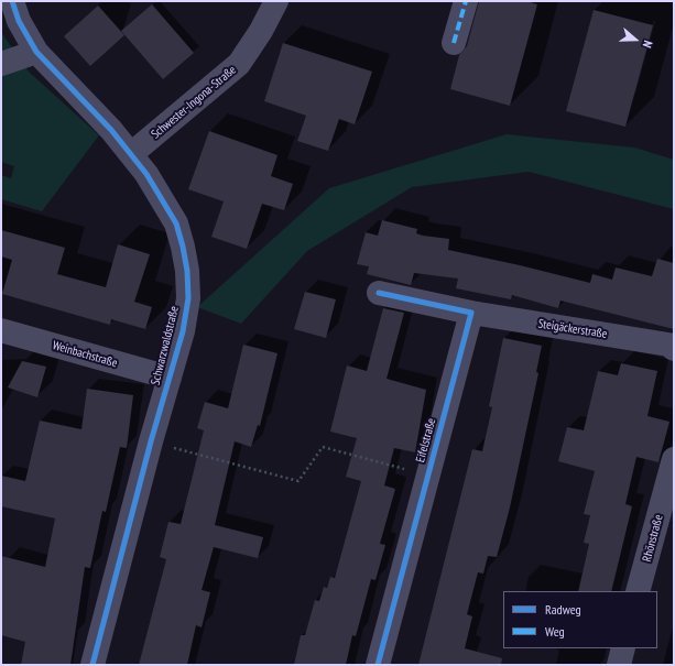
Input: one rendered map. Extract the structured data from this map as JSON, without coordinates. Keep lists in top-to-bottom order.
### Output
{
  "streets": {
    "street": [
      "Schwester-Ingona-Straße",
      "Steigäckerstraße",
      "Schwarzwaldstraße",
      "Weinbachstraße",
      "Eifelstraße",
      "Rhönstraße"
    ]
  },
  "crossings": [
    ["Schwester-Ingona-Straße", "Schwarzwaldstraße"],
    ["Steigäckerstraße", "Eifelstraße"],
    ["Schwarzwaldstraße", "Weinbachstraße"]
  ],
  "legend": ["Radweg", "Weg"],
  "north": "right"
}
